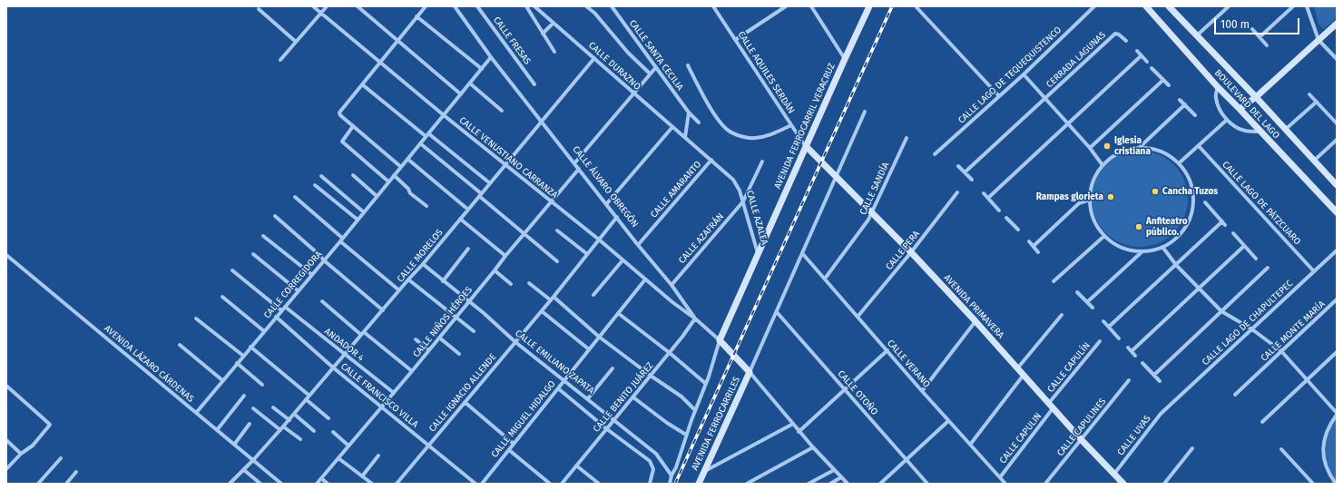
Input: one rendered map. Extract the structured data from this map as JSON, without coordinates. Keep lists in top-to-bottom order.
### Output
{
  "streets": {
    "street": [
      "CALLE FRESAS",
      "CALLE SANTA CECILIA",
      "CERRADA LAGUNAS",
      "CALLE DURAZNO",
      "CALLE AQUILES SERDÁN",
      "CALLE LAGO DE TEQUEQUISTENCO",
      "BOULEVARD DEL LAGO",
      "AVENIDA FERROCARRIL VERACRUZ",
      "CALLE VENUSTIANO CARRANZA",
      "CALLE ÁLVARO OBREGÓN",
      "CALLE SANDÍA",
      "CALLE AMARANTO",
      "CALLE LAGO DE PÁTZCUARO",
      "CALLE AZALEA",
      "CALLE AZAFRÁN",
      "CALLE PERA",
      "CALLE MORELOS",
      "CALLE CORREGIDORA",
      "AVENIDA PRIMAVERA",
      "CALLE NIÑOS HÉROES",
      "CALLE LAGO DE CHAPULTEPEC",
      "CALLE MONTE MARÍA",
      "ANDADOR 4",
      "CALLE EMILIANO ZAPATA",
      "AVENIDA LÁZARO CÁRDENAS",
      "CALLE VERANO",
      "CALLE CAPULÍN",
      "CALLE IGNACIO ALLENDE",
      "CALLE OTOÑO",
      "CALLE FRANCISCO VILLA",
      "CALLE BENITO JUÁREZ",
      "CALLE MIGUEL HIDALGO",
      "AVENIDA FERROCARRILES",
      "CALLE CAPULINES",
      "CALLE UVAS",
      "CALLE CAPULIN"
    ]
  },
  "crossings": [
    ["CALLE DURAZNO", "CALLE AZALEA"],
    ["CALLE DURAZNO", "CALLE MORELOS"],
    ["CALLE AQUILES SERDÁN", "AVENIDA FERROCARRIL VERACRUZ"],
    ["CALLE AQUILES SERDÁN", "AVENIDA PRIMAVERA"],
    ["AVENIDA FERROCARRIL VERACRUZ", "CALLE AZALEA"],
    ["AVENIDA FERROCARRIL VERACRUZ", "AVENIDA PRIMAVERA"],
    ["CALLE VENUSTIANO CARRANZA", "CALLE ÁLVARO OBREGÓN"],
    ["CALLE VENUSTIANO CARRANZA", "CALLE MORELOS"],
    ["CALLE VENUSTIANO CARRANZA", "CALLE CORREGIDORA"],
    ["CALLE VENUSTIANO CARRANZA", "CALLE NIÑOS HÉROES"],
    ["CALLE VENUSTIANO CARRANZA", "CALLE IGNACIO ALLENDE"],
    ["CALLE VENUSTIANO CARRANZA", "CALLE BENITO JUÁREZ"],
    ["CALLE VENUSTIANO CARRANZA", "CALLE MIGUEL HIDALGO"],
    ["CALLE ÁLVARO OBREGÓN", "CALLE AMARANTO"],
    ["CALLE ÁLVARO OBREGÓN", "CALLE AZALEA"],
    ["CALLE ÁLVARO OBREGÓN", "CALLE AZAFRÁN"],
    ["CALLE ÁLVARO OBREGÓN", "CALLE MORELOS"],
    ["CALLE ÁLVARO OBREGÓN", "CALLE CORREGIDORA"],
    ["CALLE ÁLVARO OBREGÓN", "CALLE NIÑOS HÉROES"],
    ["CALLE ÁLVARO OBREGÓN", "CALLE IGNACIO ALLENDE"],
    ["CALLE ÁLVARO OBREGÓN", "CALLE BENITO JUÁREZ"],
    ["CALLE ÁLVARO OBREGÓN", "AVENIDA FERROCARRILES"],
    ["CALLE SANDÍA", "AVENIDA PRIMAVERA"],
    ["CALLE SANDÍA", "CALLE VERANO"],
    ["CALLE AMARANTO", "CALLE AZALEA"],
    ["CALLE LAGO DE PÁTZCUARO", "CALLE LAGO DE CHAPULTEPEC"],
    ["CALLE AZALEA", "CALLE AZAFRÁN"],
    ["CALLE PERA", "AVENIDA PRIMAVERA"],
    ["CALLE PERA", "CALLE VERANO"],
    ["CALLE MORELOS", "ANDADOR 4"],
    ["CALLE MORELOS", "CALLE EMILIANO ZAPATA"],
    ["CALLE MORELOS", "AVENIDA LÁZARO CÁRDENAS"],
    ["CALLE MORELOS", "CALLE FRANCISCO VILLA"],
    ["CALLE CORREGIDORA", "ANDADOR 4"],
    ["CALLE CORREGIDORA", "AVENIDA LÁZARO CÁRDENAS"],
    ["CALLE CORREGIDORA", "CALLE FRANCISCO VILLA"],
    ["AVENIDA PRIMAVERA", "CALLE CAPULÍN"],
    ["AVENIDA PRIMAVERA", "CALLE CAPULINES"],
    ["AVENIDA PRIMAVERA", "CALLE UVAS"],
    ["AVENIDA PRIMAVERA", "CALLE CAPULIN"],
    ["CALLE NIÑOS HÉROES", "ANDADOR 4"],
    ["CALLE NIÑOS HÉROES", "CALLE EMILIANO ZAPATA"],
    ["CALLE NIÑOS HÉROES", "CALLE FRANCISCO VILLA"],
    ["CALLE LAGO DE CHAPULTEPEC", "CALLE UVAS"],
    ["CALLE EMILIANO ZAPATA", "CALLE IGNACIO ALLENDE"],
    ["CALLE EMILIANO ZAPATA", "CALLE BENITO JUÁREZ"],
    ["CALLE EMILIANO ZAPATA", "CALLE MIGUEL HIDALGO"],
    ["CALLE VERANO", "CALLE CAPULIN"],
    ["CALLE CAPULÍN", "CALLE CAPULIN"],
    ["CALLE IGNACIO ALLENDE", "CALLE FRANCISCO VILLA"]
  ],
  "places": [
    "Iglesia cristiana",
    "Cancha Tuzos",
    "Rampas glorieta",
    "Anfiteatro público."
  ],
  "scale_bar": "100 m"
}
